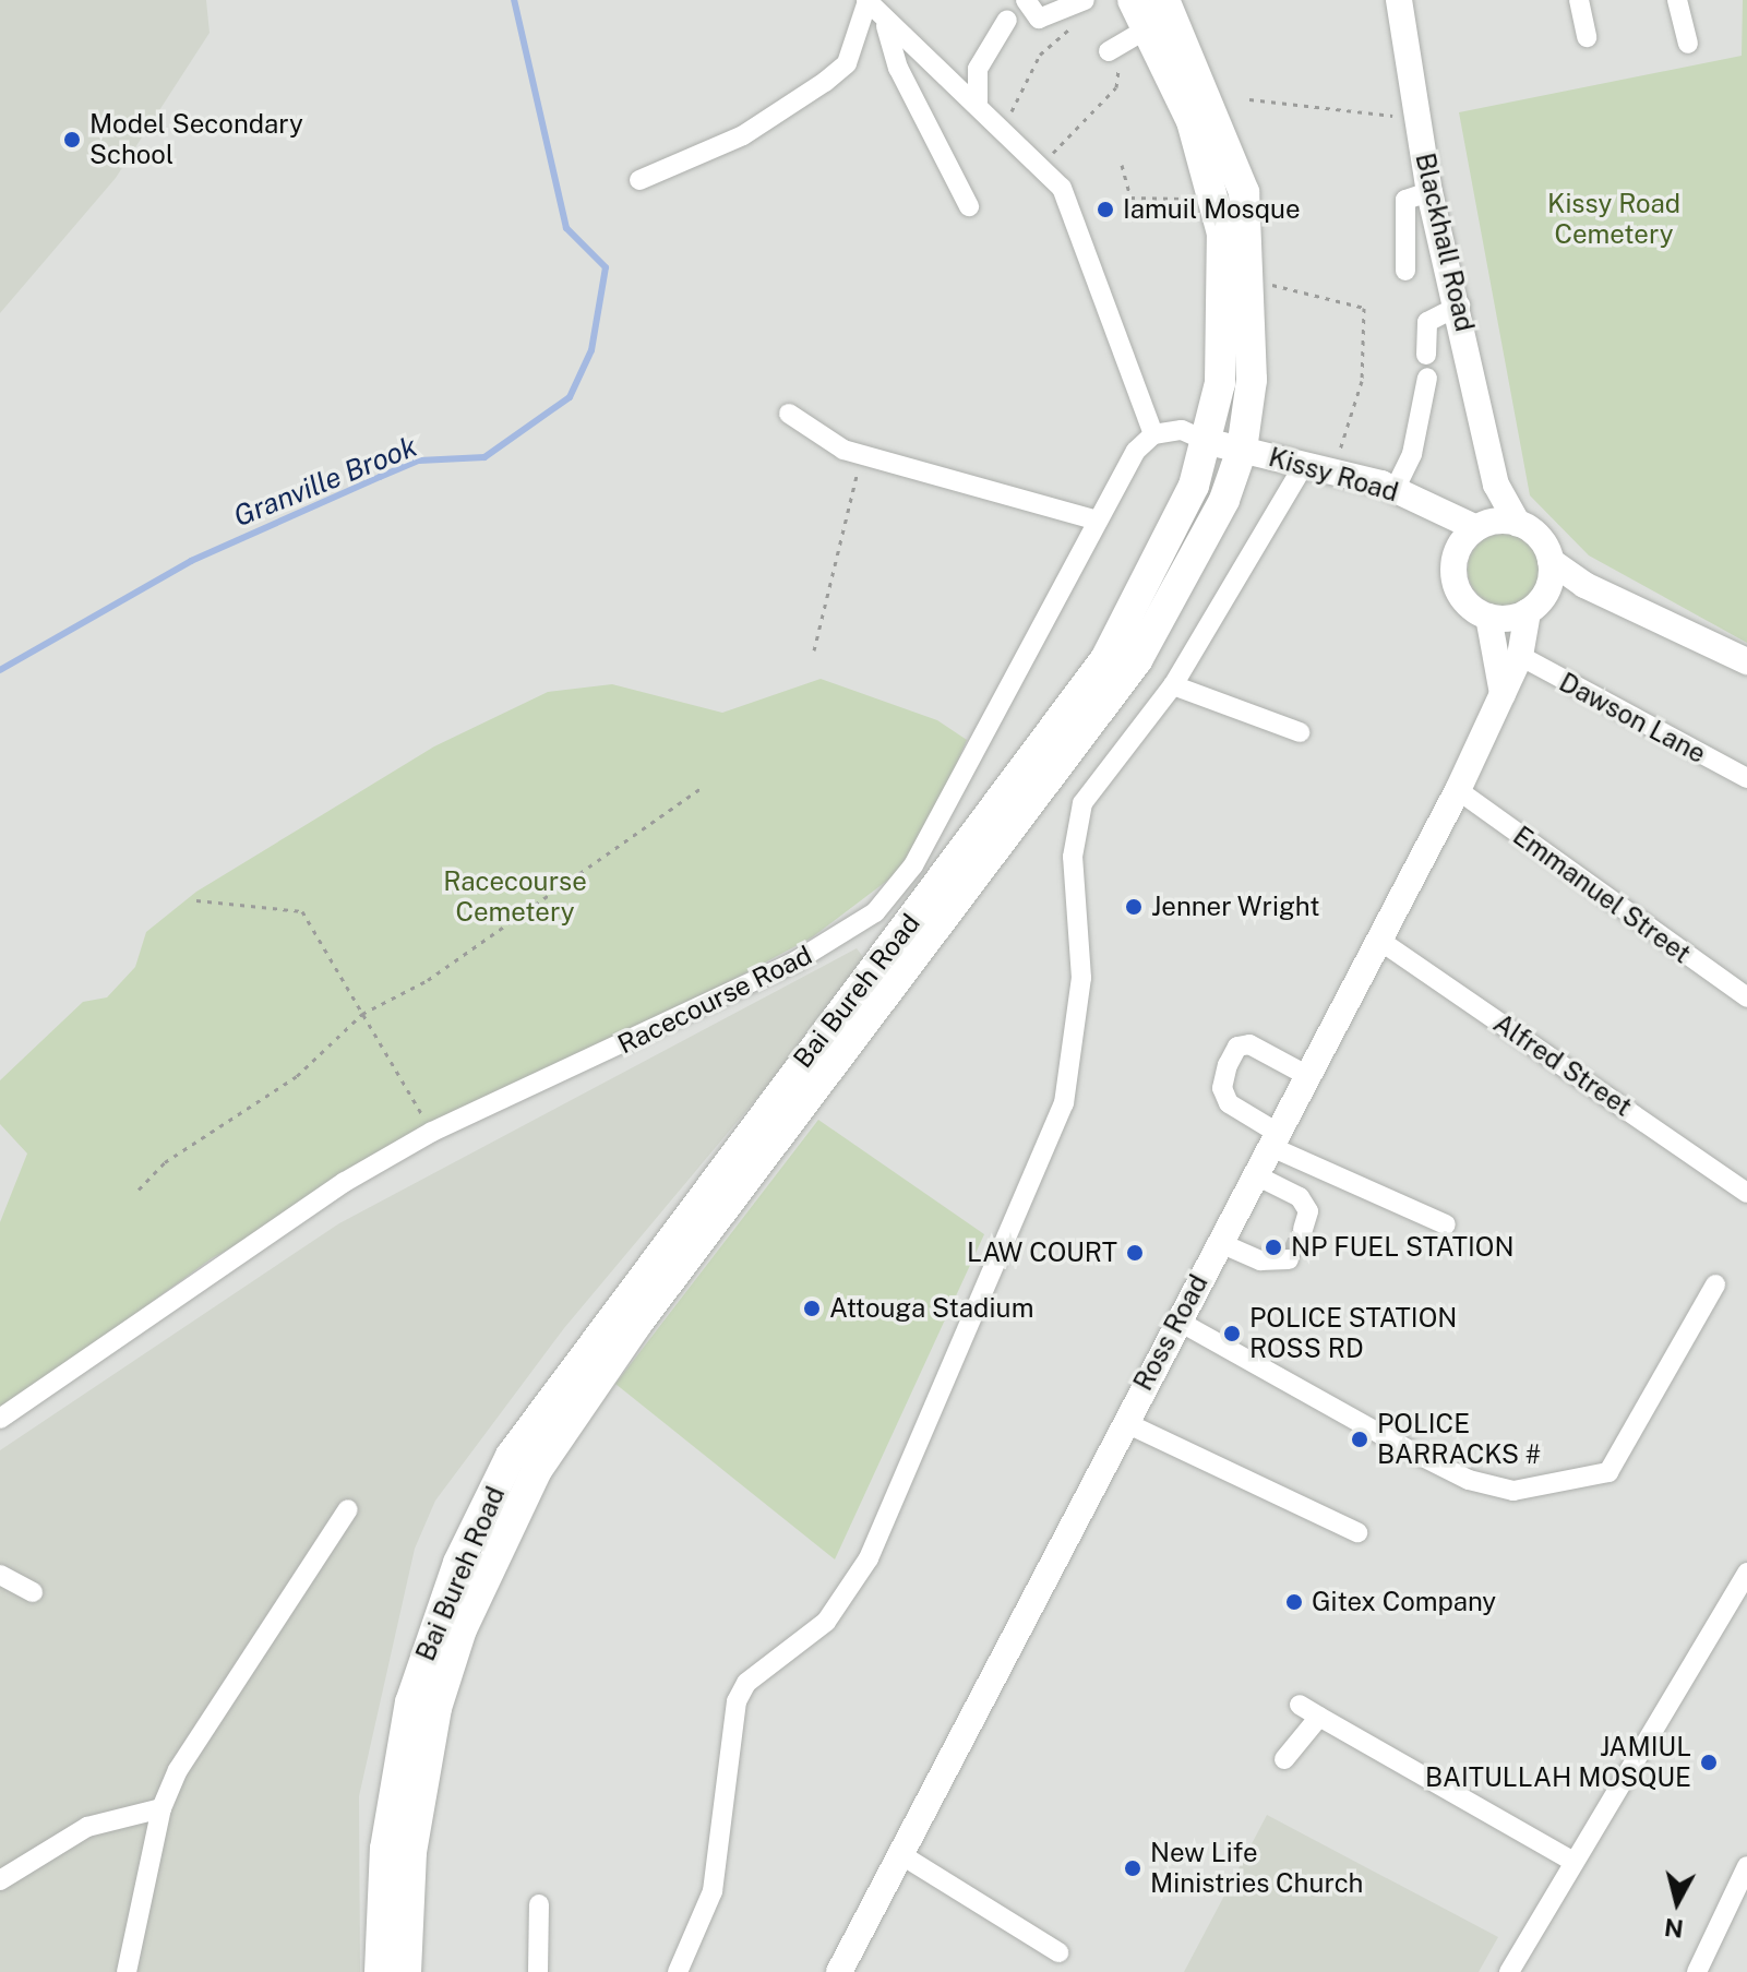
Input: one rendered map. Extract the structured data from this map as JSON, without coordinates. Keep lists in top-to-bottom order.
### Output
{
  "streets": {
    "highway": ["Bai Bureh Road"],
    "main road": ["Blackhall Road", "Kissy Road", "Ross Road"],
    "street": [
      "Dawson Lane",
      "Emmanuel Street",
      "Racecourse Road",
      "Alfred Street"
    ]
  },
  "crossings": [
    ["Blackhall Road", "Kissy Road"],
    ["Blackhall Road", "Ross Road"],
    ["Kissy Road", "Ross Road"],
    ["Dawson Lane", "Ross Road"],
    ["Emmanuel Street", "Ross Road"],
    ["Alfred Street", "Ross Road"]
  ],
  "water": ["Granville Brook"],
  "parks": ["Kissy Road Cemetery", "Racecourse Cemetery"],
  "places": [
    "Model Secondary School",
    "Iamuil Mosque",
    "Jenner Wright",
    "NP FUEL STATION",
    "LAW COURT",
    "Attouga Stadium",
    "POLICE STATION ROSS RD",
    "POLICE BARRACKS #",
    "Gitex Company",
    "JAMIUL BAITULLAH MOSQUE",
    "New Life Ministries Church"
  ],
  "north": "bottom"
}
